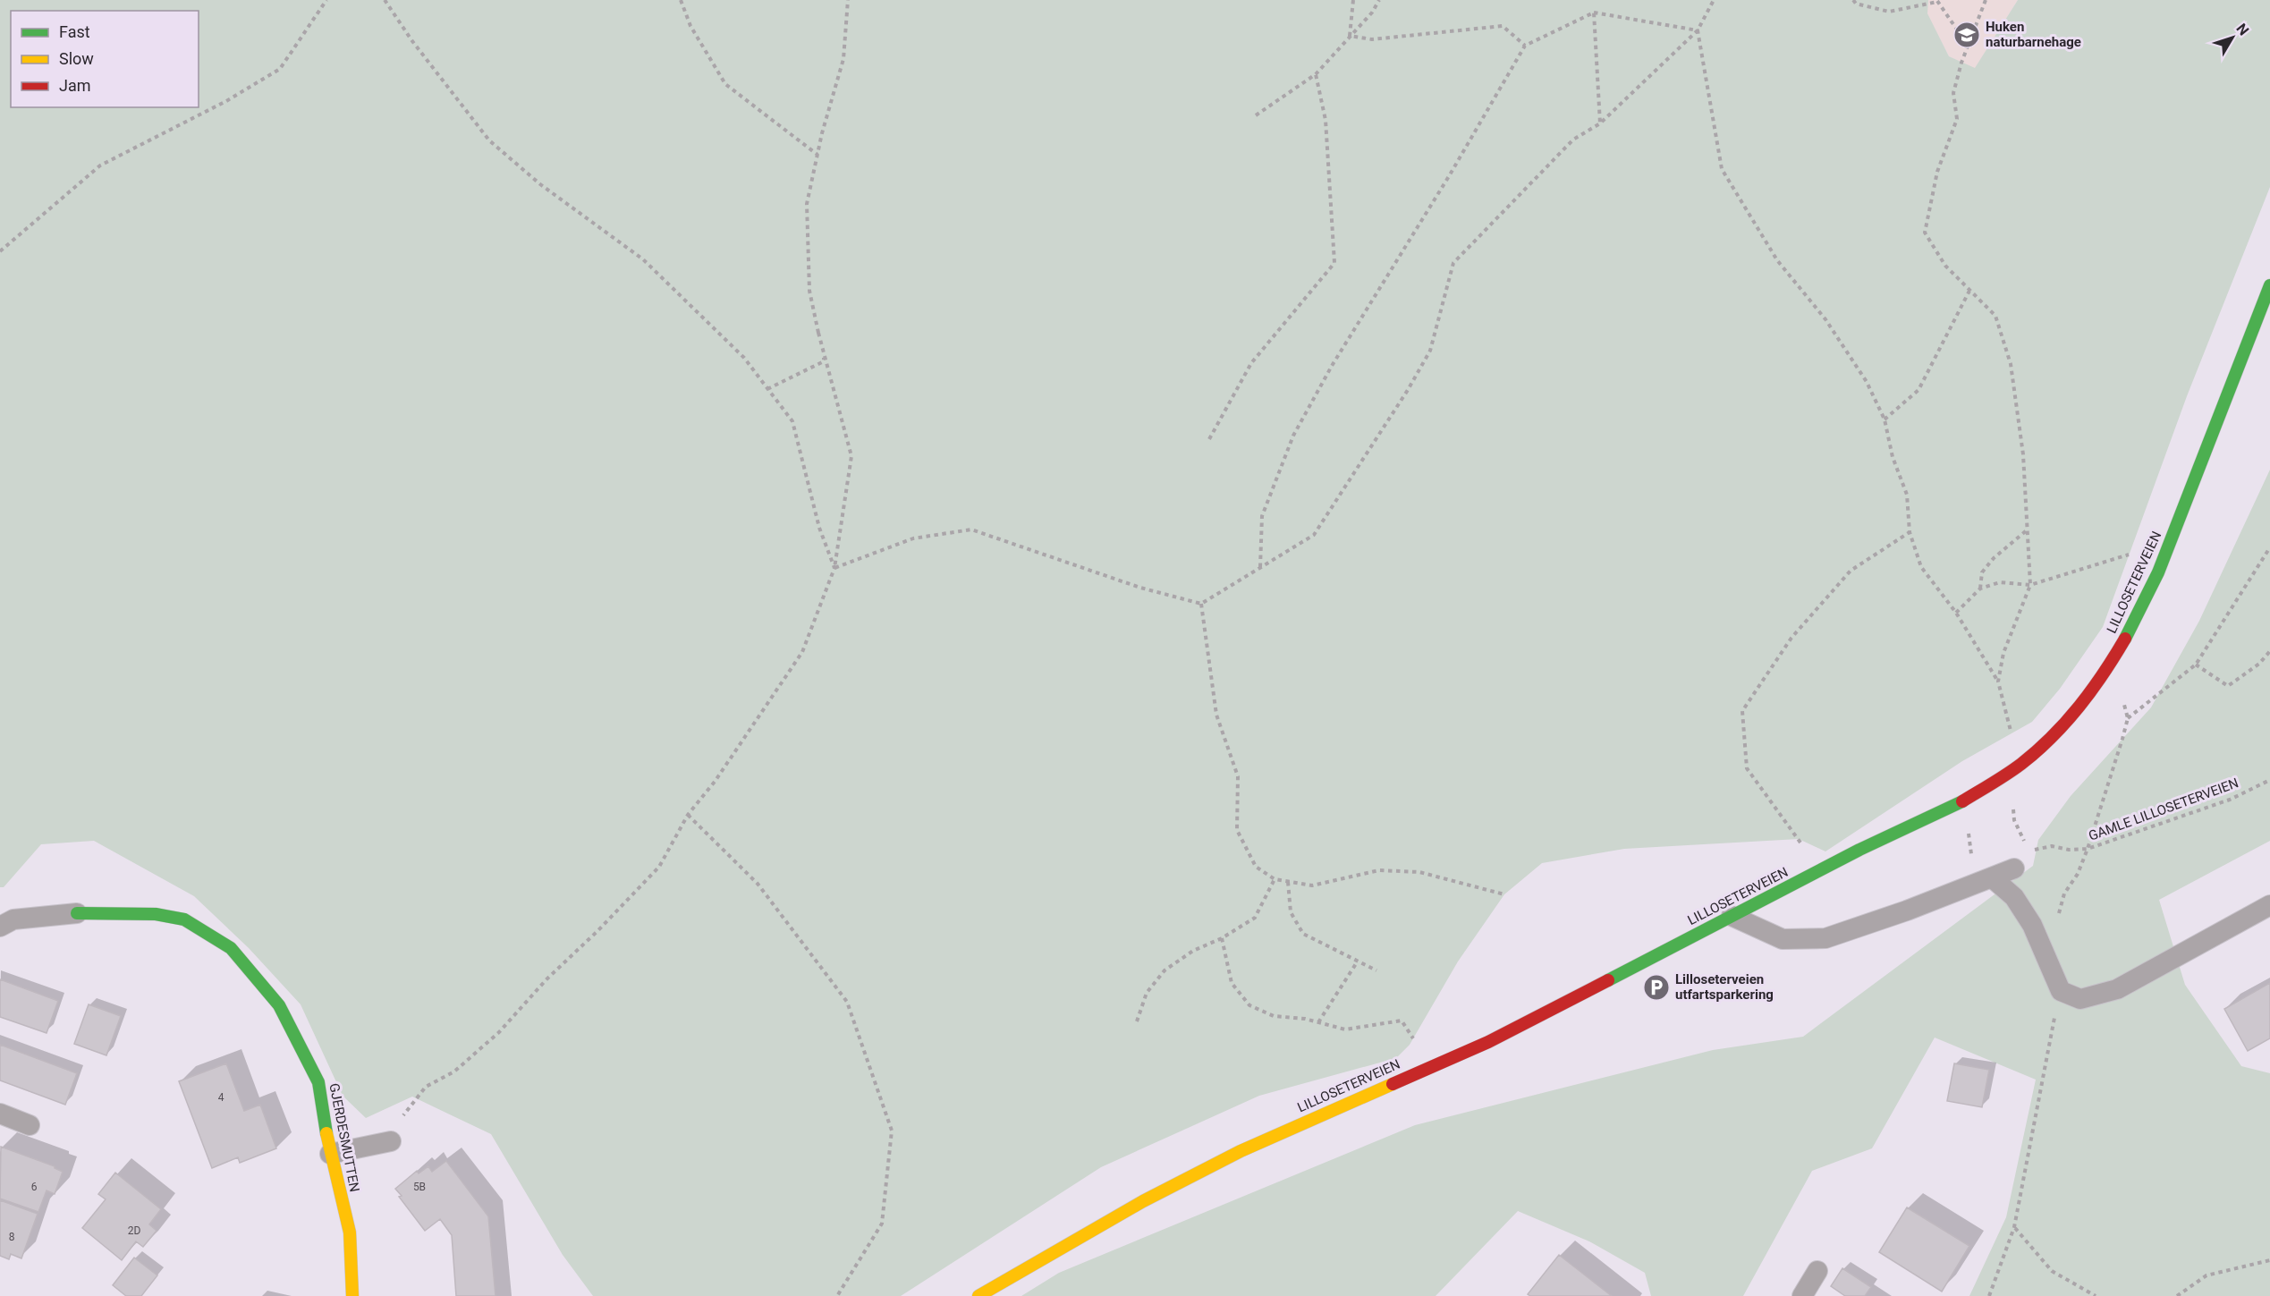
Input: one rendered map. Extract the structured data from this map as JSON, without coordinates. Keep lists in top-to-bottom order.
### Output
{
  "streets": {
    "street": ["LILLOSETERVEIEN", "GJERDESMUTTEN"],
    "path": ["GAMLE LILLOSETERVEIEN"]
  },
  "places": {
    "school or university": ["Huken naturbarnehage"],
    "parking": ["Lilloseterveien utfartsparkering"]
  },
  "house_numbers": [
    "4",
    "6",
    "5B",
    "2D",
    "8"
  ],
  "legend": ["Fast", "Slow", "Jam"],
  "north": "top right"
}
